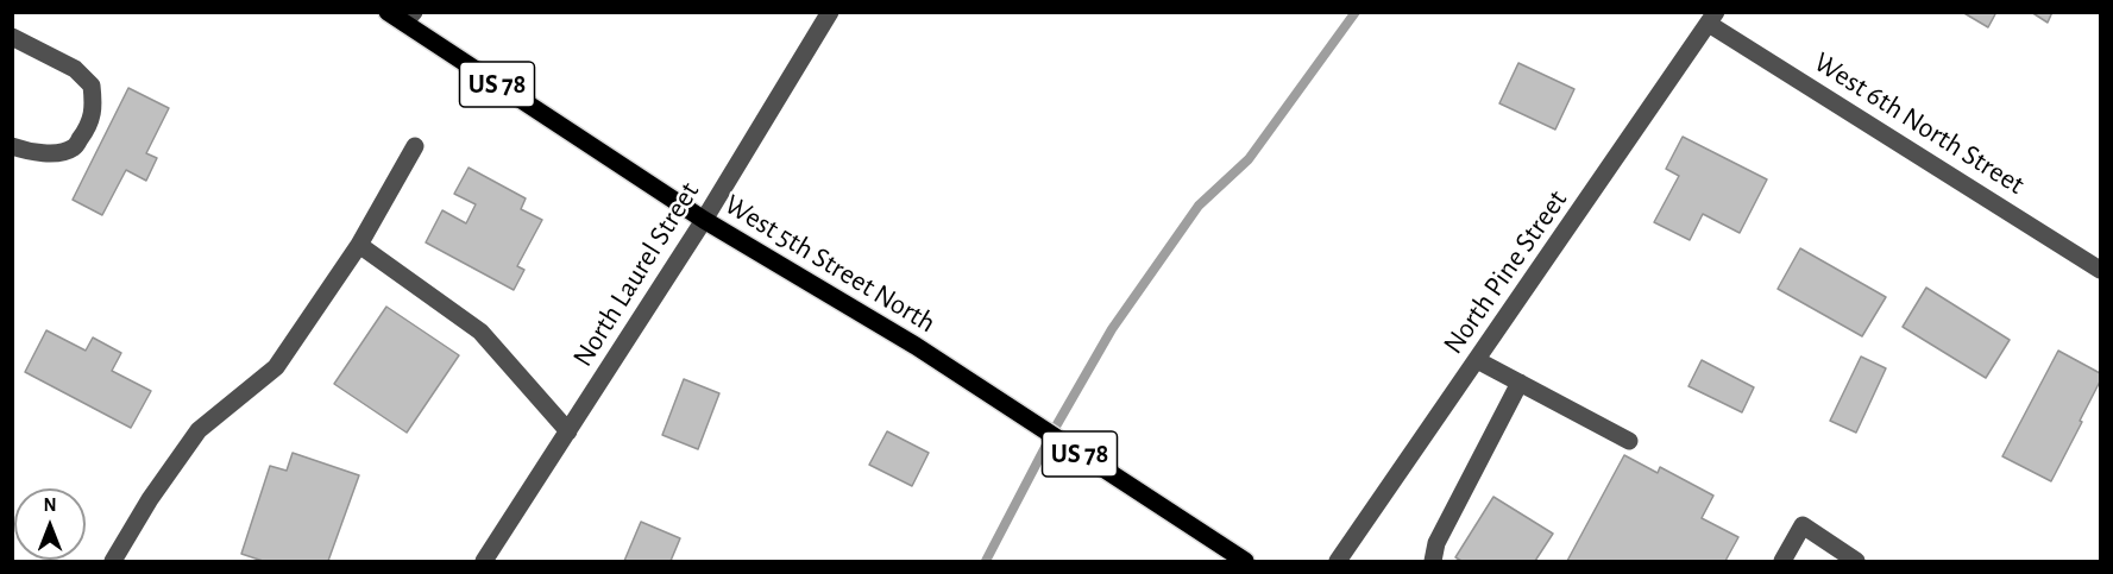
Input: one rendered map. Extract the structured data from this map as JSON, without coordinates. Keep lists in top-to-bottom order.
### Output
{
  "streets": {
    "main road": ["US 78", "West 5th Street North"],
    "street": ["West 6th North Street", "North Pine Street", "North Laurel Street"]
  },
  "crossings": [
    ["West 6th North Street", "North Pine Street"],
    ["West 5th Street North", "North Laurel Street"]
  ],
  "north": "top"
}
